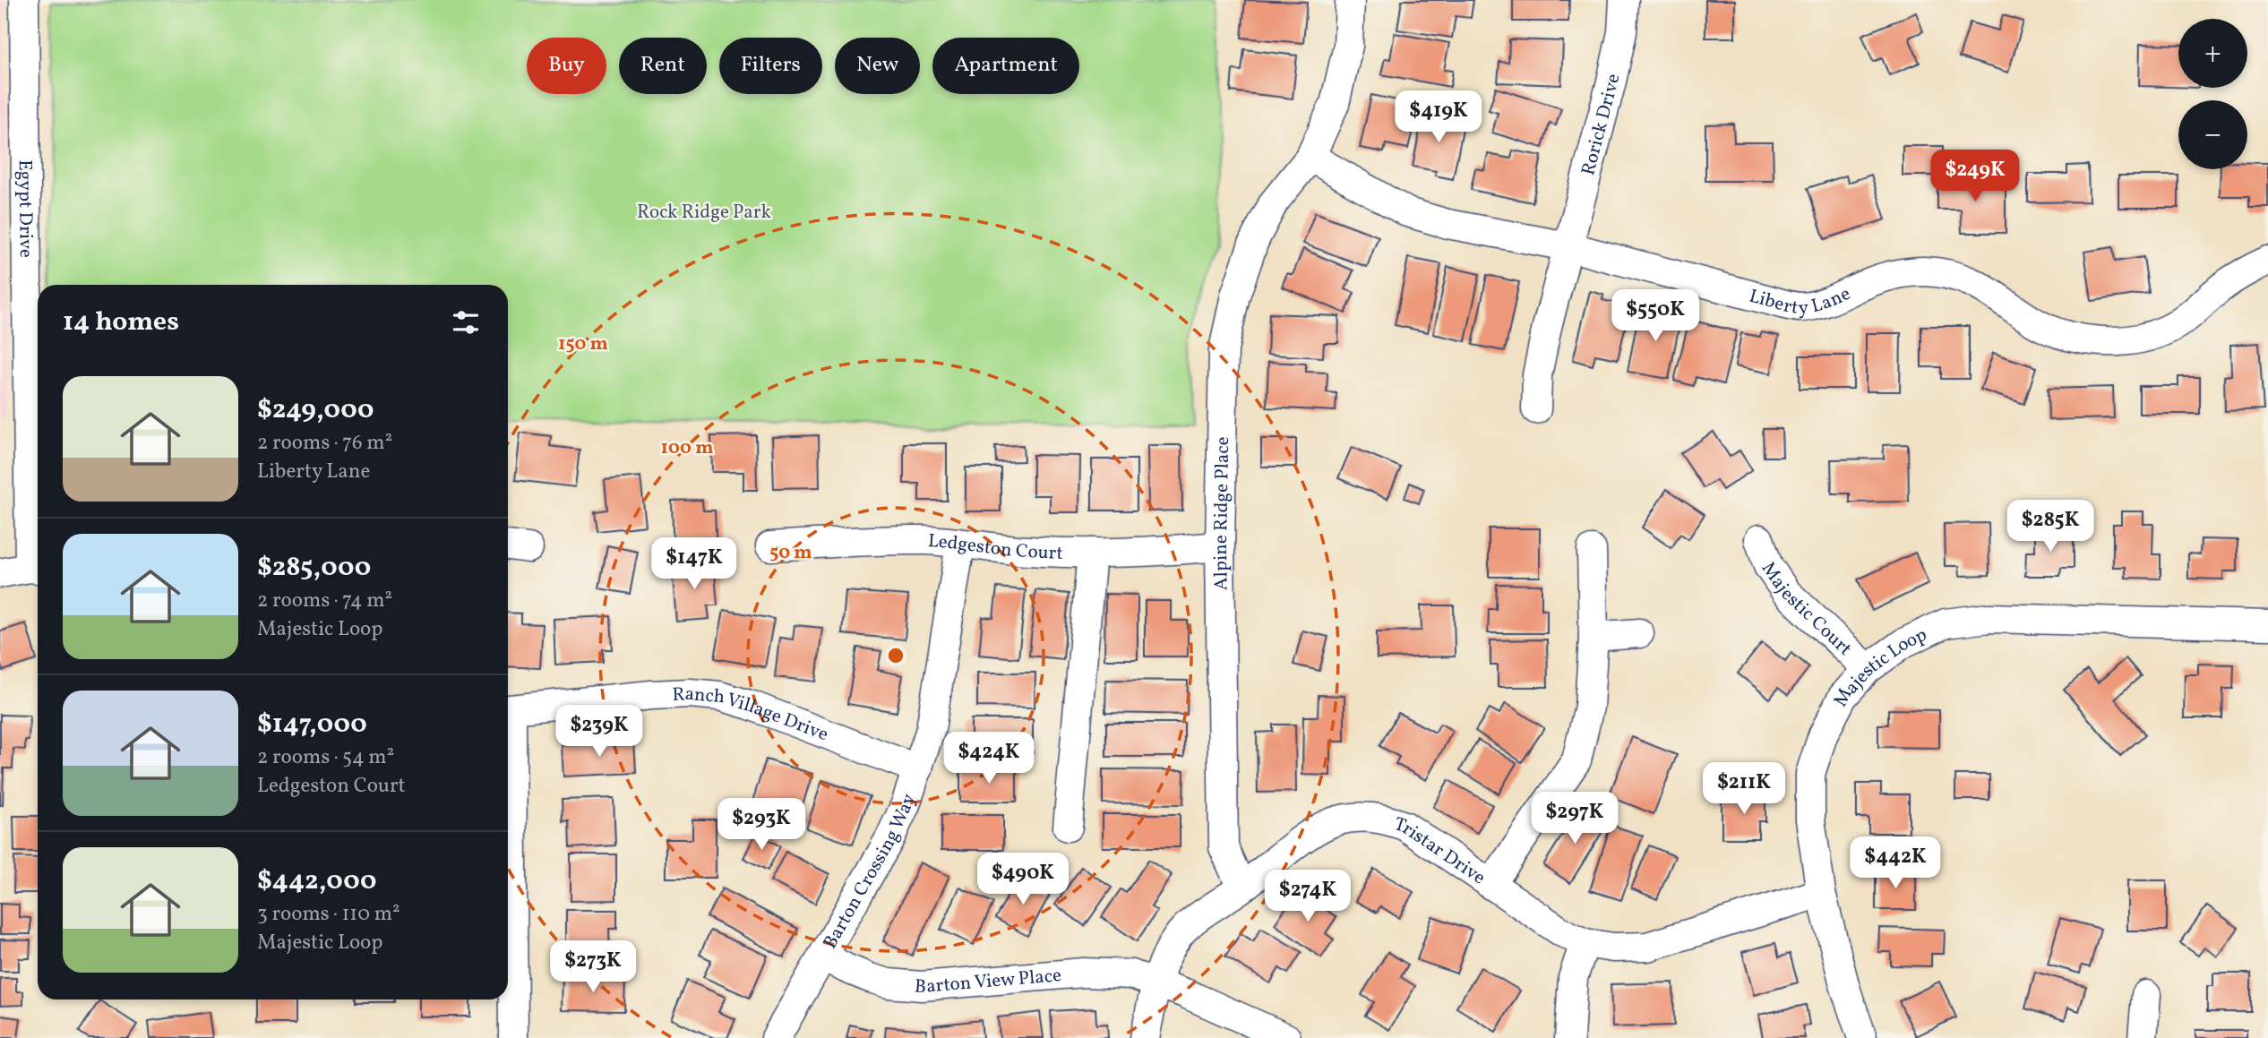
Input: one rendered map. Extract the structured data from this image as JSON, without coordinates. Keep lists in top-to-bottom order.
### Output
{
  "streets": {
    "street": [
      "Rorick Drive",
      "Egypt Drive",
      "Liberty Lane",
      "Alpine Ridge Place",
      "Ledgeston Court",
      "Majestic Court",
      "Majestic Loop",
      "Ranch Village Drive",
      "Tristar Drive",
      "Barton Crossing Way",
      "Barton View Place"
    ]
  },
  "crossings": [
    ["Rorick Drive", "Liberty Lane"],
    ["Liberty Lane", "Alpine Ridge Place"],
    ["Alpine Ridge Place", "Ledgeston Court"],
    ["Alpine Ridge Place", "Tristar Drive"],
    ["Ledgeston Court", "Barton Crossing Way"],
    ["Majestic Court", "Majestic Loop"],
    ["Majestic Loop", "Tristar Drive"],
    ["Ranch Village Drive", "Barton Crossing Way"],
    ["Tristar Drive", "Barton View Place"],
    ["Barton Crossing Way", "Barton View Place"]
  ],
  "parks": ["Rock Ridge Park"],
  "page": {
    "map_buttons": ["+", "−"],
    "chip": [
      "Buy",
      "Rent",
      "Filters",
      "New",
      "Apartment"
    ],
    "price": [
      "$419K",
      "$249K",
      "$550K",
      "$285K",
      "$147K",
      "$239K",
      "$424K",
      "$211K",
      "$297K",
      "$293K",
      "$442K",
      "$490K",
      "$274K",
      "$273K"
    ],
    "heading": "14 homes",
    "list": [
      {
        "name": "$249,000",
        "note": "2 rooms · 76 m² · Liberty Lane"
      },
      {
        "name": "$285,000",
        "note": "2 rooms · 74 m² · Majestic Loop"
      },
      {
        "name": "$147,000",
        "note": "2 rooms · 54 m² · Ledgeston Court"
      },
      {
        "name": "$442,000",
        "note": "3 rooms · 110 m² · Majestic Loop"
      }
    ]
  },
  "rings": ["150 m", "100 m", "50 m"]
}
